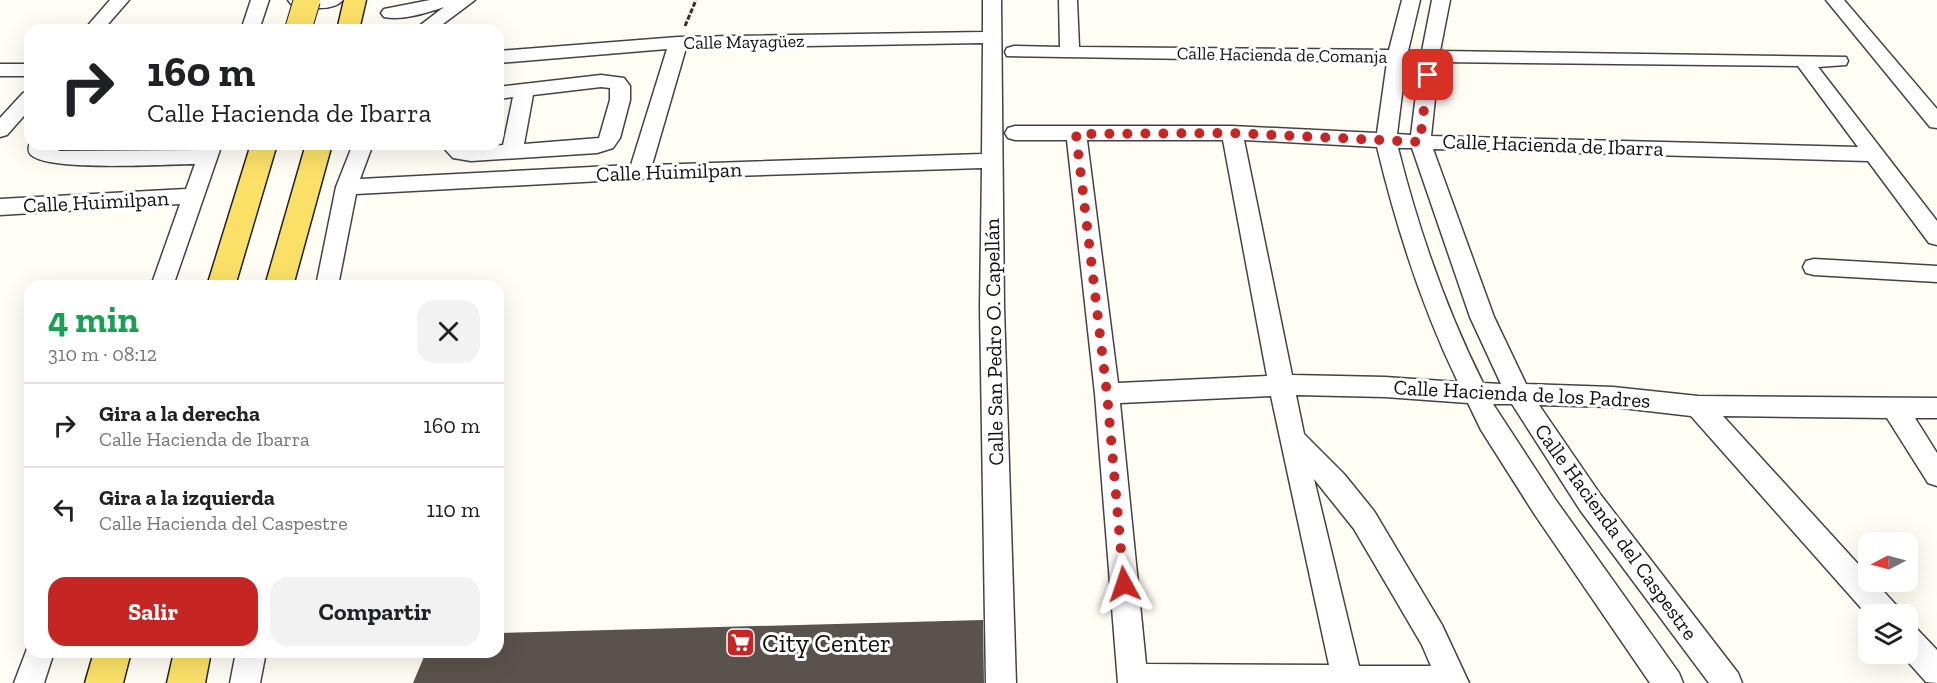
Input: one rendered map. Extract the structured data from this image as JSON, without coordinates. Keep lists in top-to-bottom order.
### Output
{
  "streets": {
    "street": [
      "Calle Mayagüez",
      "Calle Hacienda de Comanja",
      "Calle Hacienda de Ibarra",
      "Calle Huimilpan",
      "Calle San Pedro O. Capellán",
      "Calle Hacienda de los Padres",
      "Calle Hacienda del Caspestre"
    ]
  },
  "crossings": [
    ["Calle Mayagüez", "Calle San Pedro O. Capellán"],
    ["Calle Hacienda de Comanja", "Calle Hacienda del Caspestre"],
    ["Calle Hacienda de Ibarra", "Calle Hacienda del Caspestre"],
    ["Calle Huimilpan", "Calle San Pedro O. Capellán"],
    ["Calle Hacienda de los Padres", "Calle Hacienda del Caspestre"]
  ],
  "places": {
    "supermarket": ["City Center"]
  },
  "north": "left",
  "page": {
    "turn": ["160 m", "Calle Hacienda de Ibarra"],
    "heading": ["4 min", "310 m · 08:12"],
    "list": [
      {
        "name": "Gira a la derecha",
        "note": "Calle Hacienda de Ibarra",
        "value": "160 m"
      },
      {
        "name": "Gira a la izquierda",
        "note": "Calle Hacienda del Caspestre",
        "value": "110 m"
      }
    ],
    "buttons": ["Salir", "Compartir"]
  }
}
